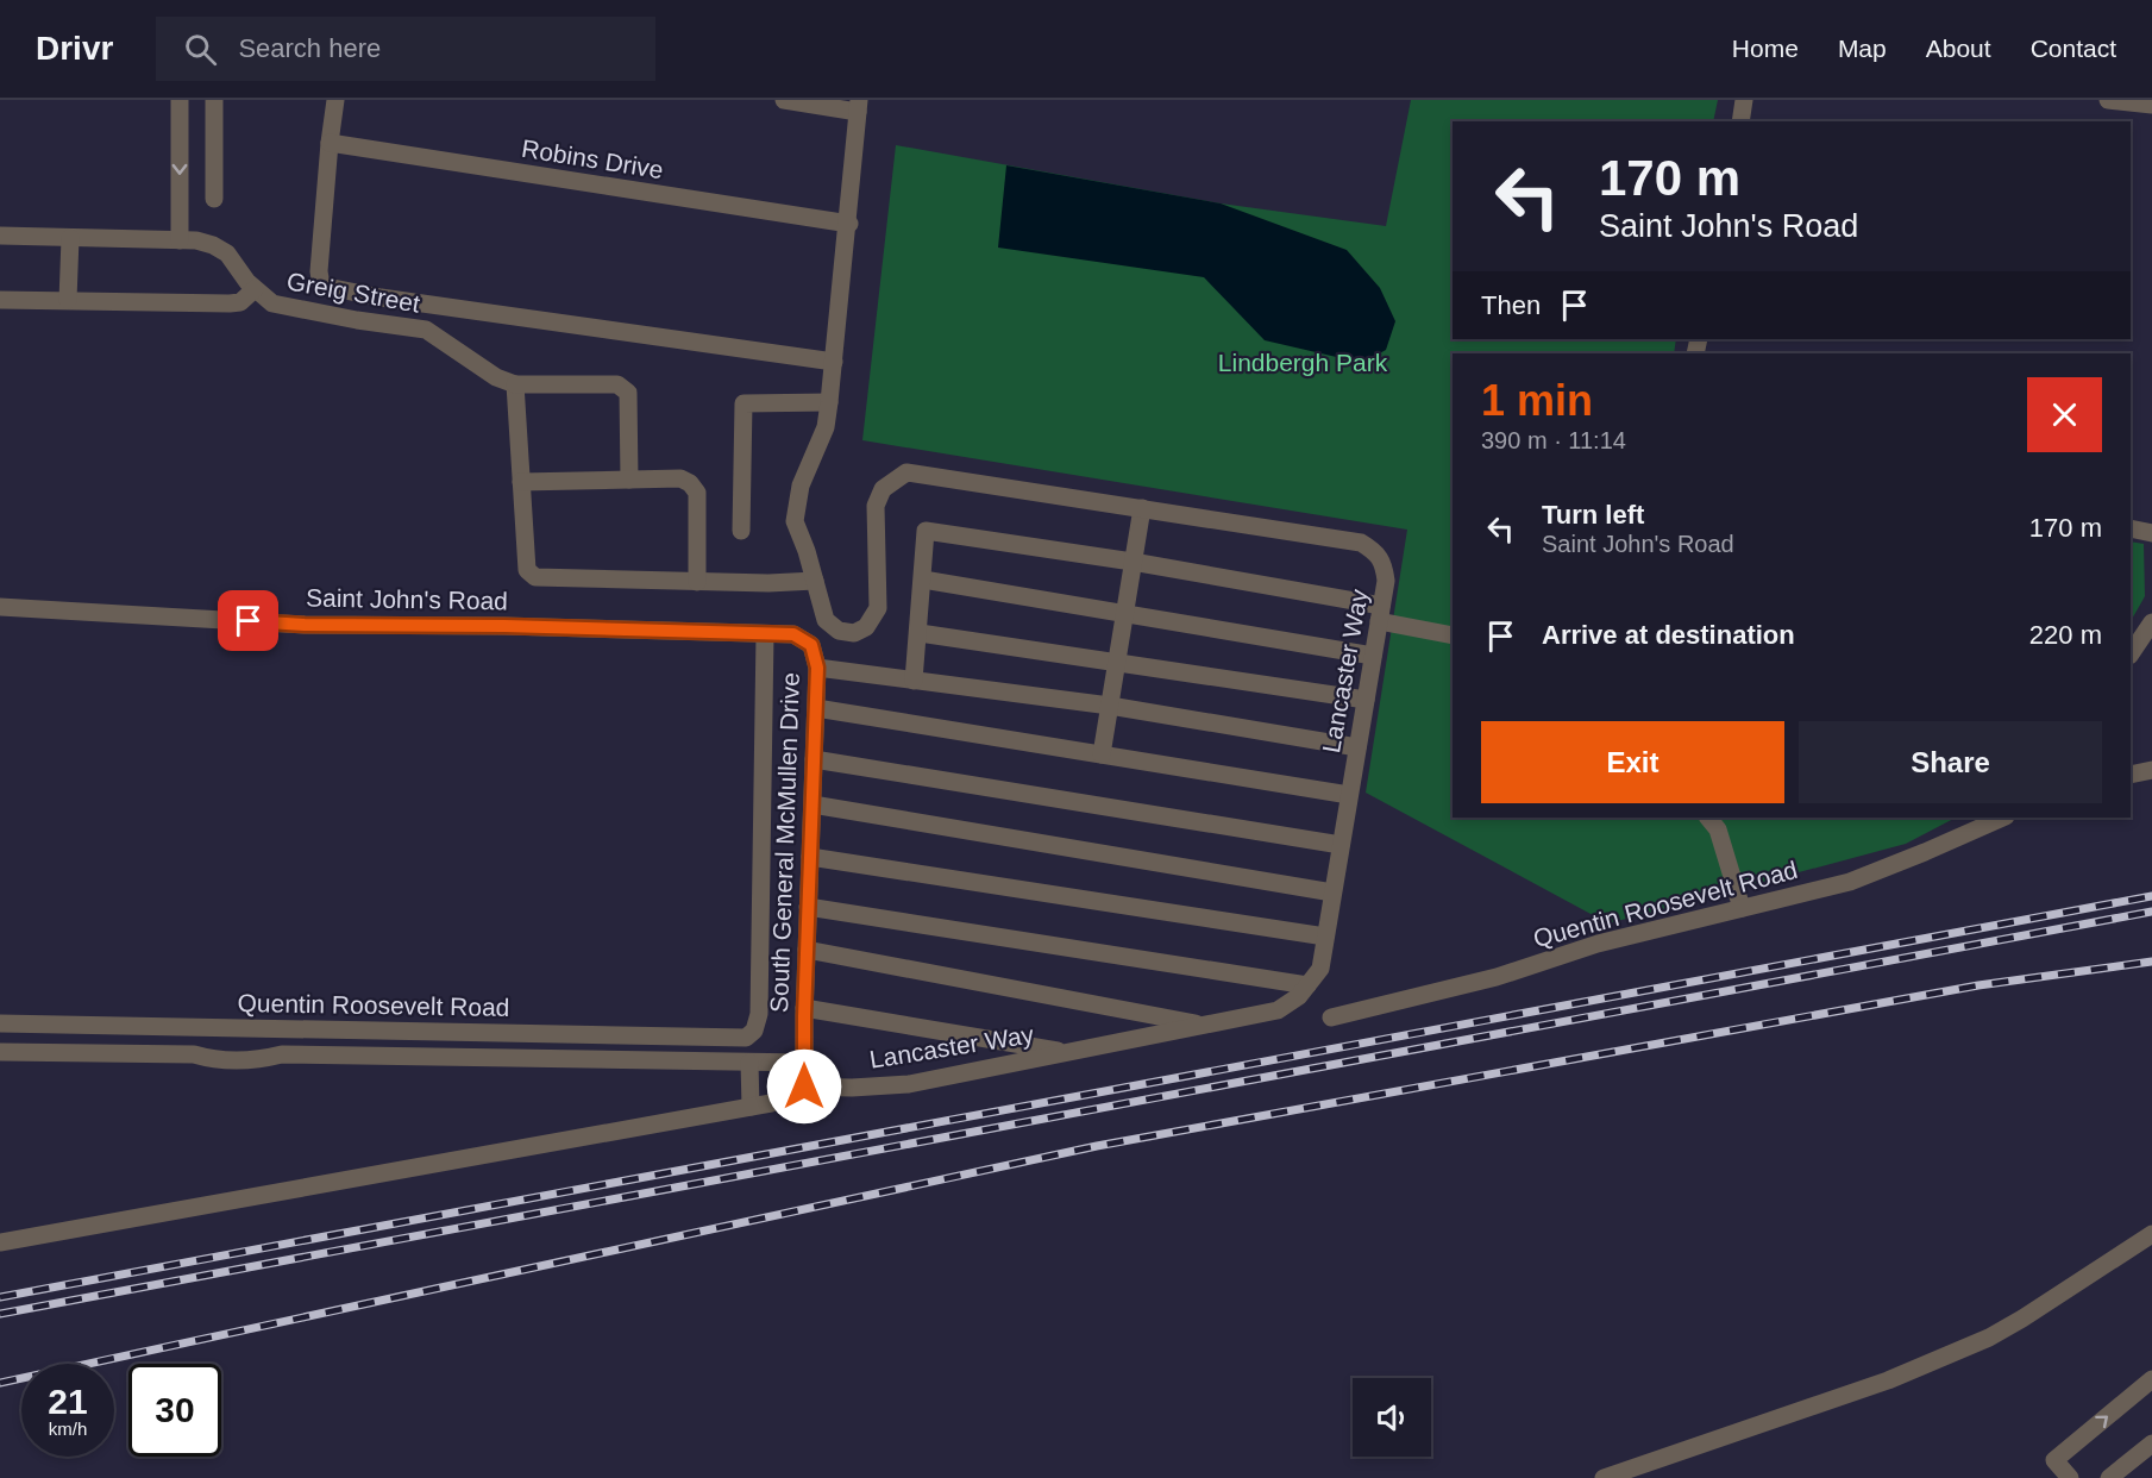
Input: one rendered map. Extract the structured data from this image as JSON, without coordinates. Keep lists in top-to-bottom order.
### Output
{
  "streets": {
    "street": [
      "Robins Drive",
      "Greig Street",
      "Saint John's Road",
      "Lancaster Way",
      "South General McMullen Drive",
      "Quentin Roosevelt Road"
    ]
  },
  "crossings": [
    ["Saint John's Road", "South General McMullen Drive"],
    ["Saint John's Road", "Quentin Roosevelt Road"],
    ["Lancaster Way", "South General McMullen Drive"]
  ],
  "parks": ["Lindbergh Park"],
  "page": {
    "header": "Drivr",
    "search": "Search here",
    "nav": [
      "Home",
      "Map",
      "About",
      "Contact"
    ],
    "turn": ["170 m", "Saint John's Road"],
    "then": "Then",
    "heading": ["1 min", "390 m · 11:14"],
    "list": [
      {
        "name": "Turn left",
        "note": "Saint John's Road",
        "value": "170 m"
      },
      {
        "name": "Arrive at destination",
        "value": "220 m"
      }
    ],
    "buttons": ["Exit", "Share"],
    "speed": "21 km/h",
    "limit": "30"
  }
}
